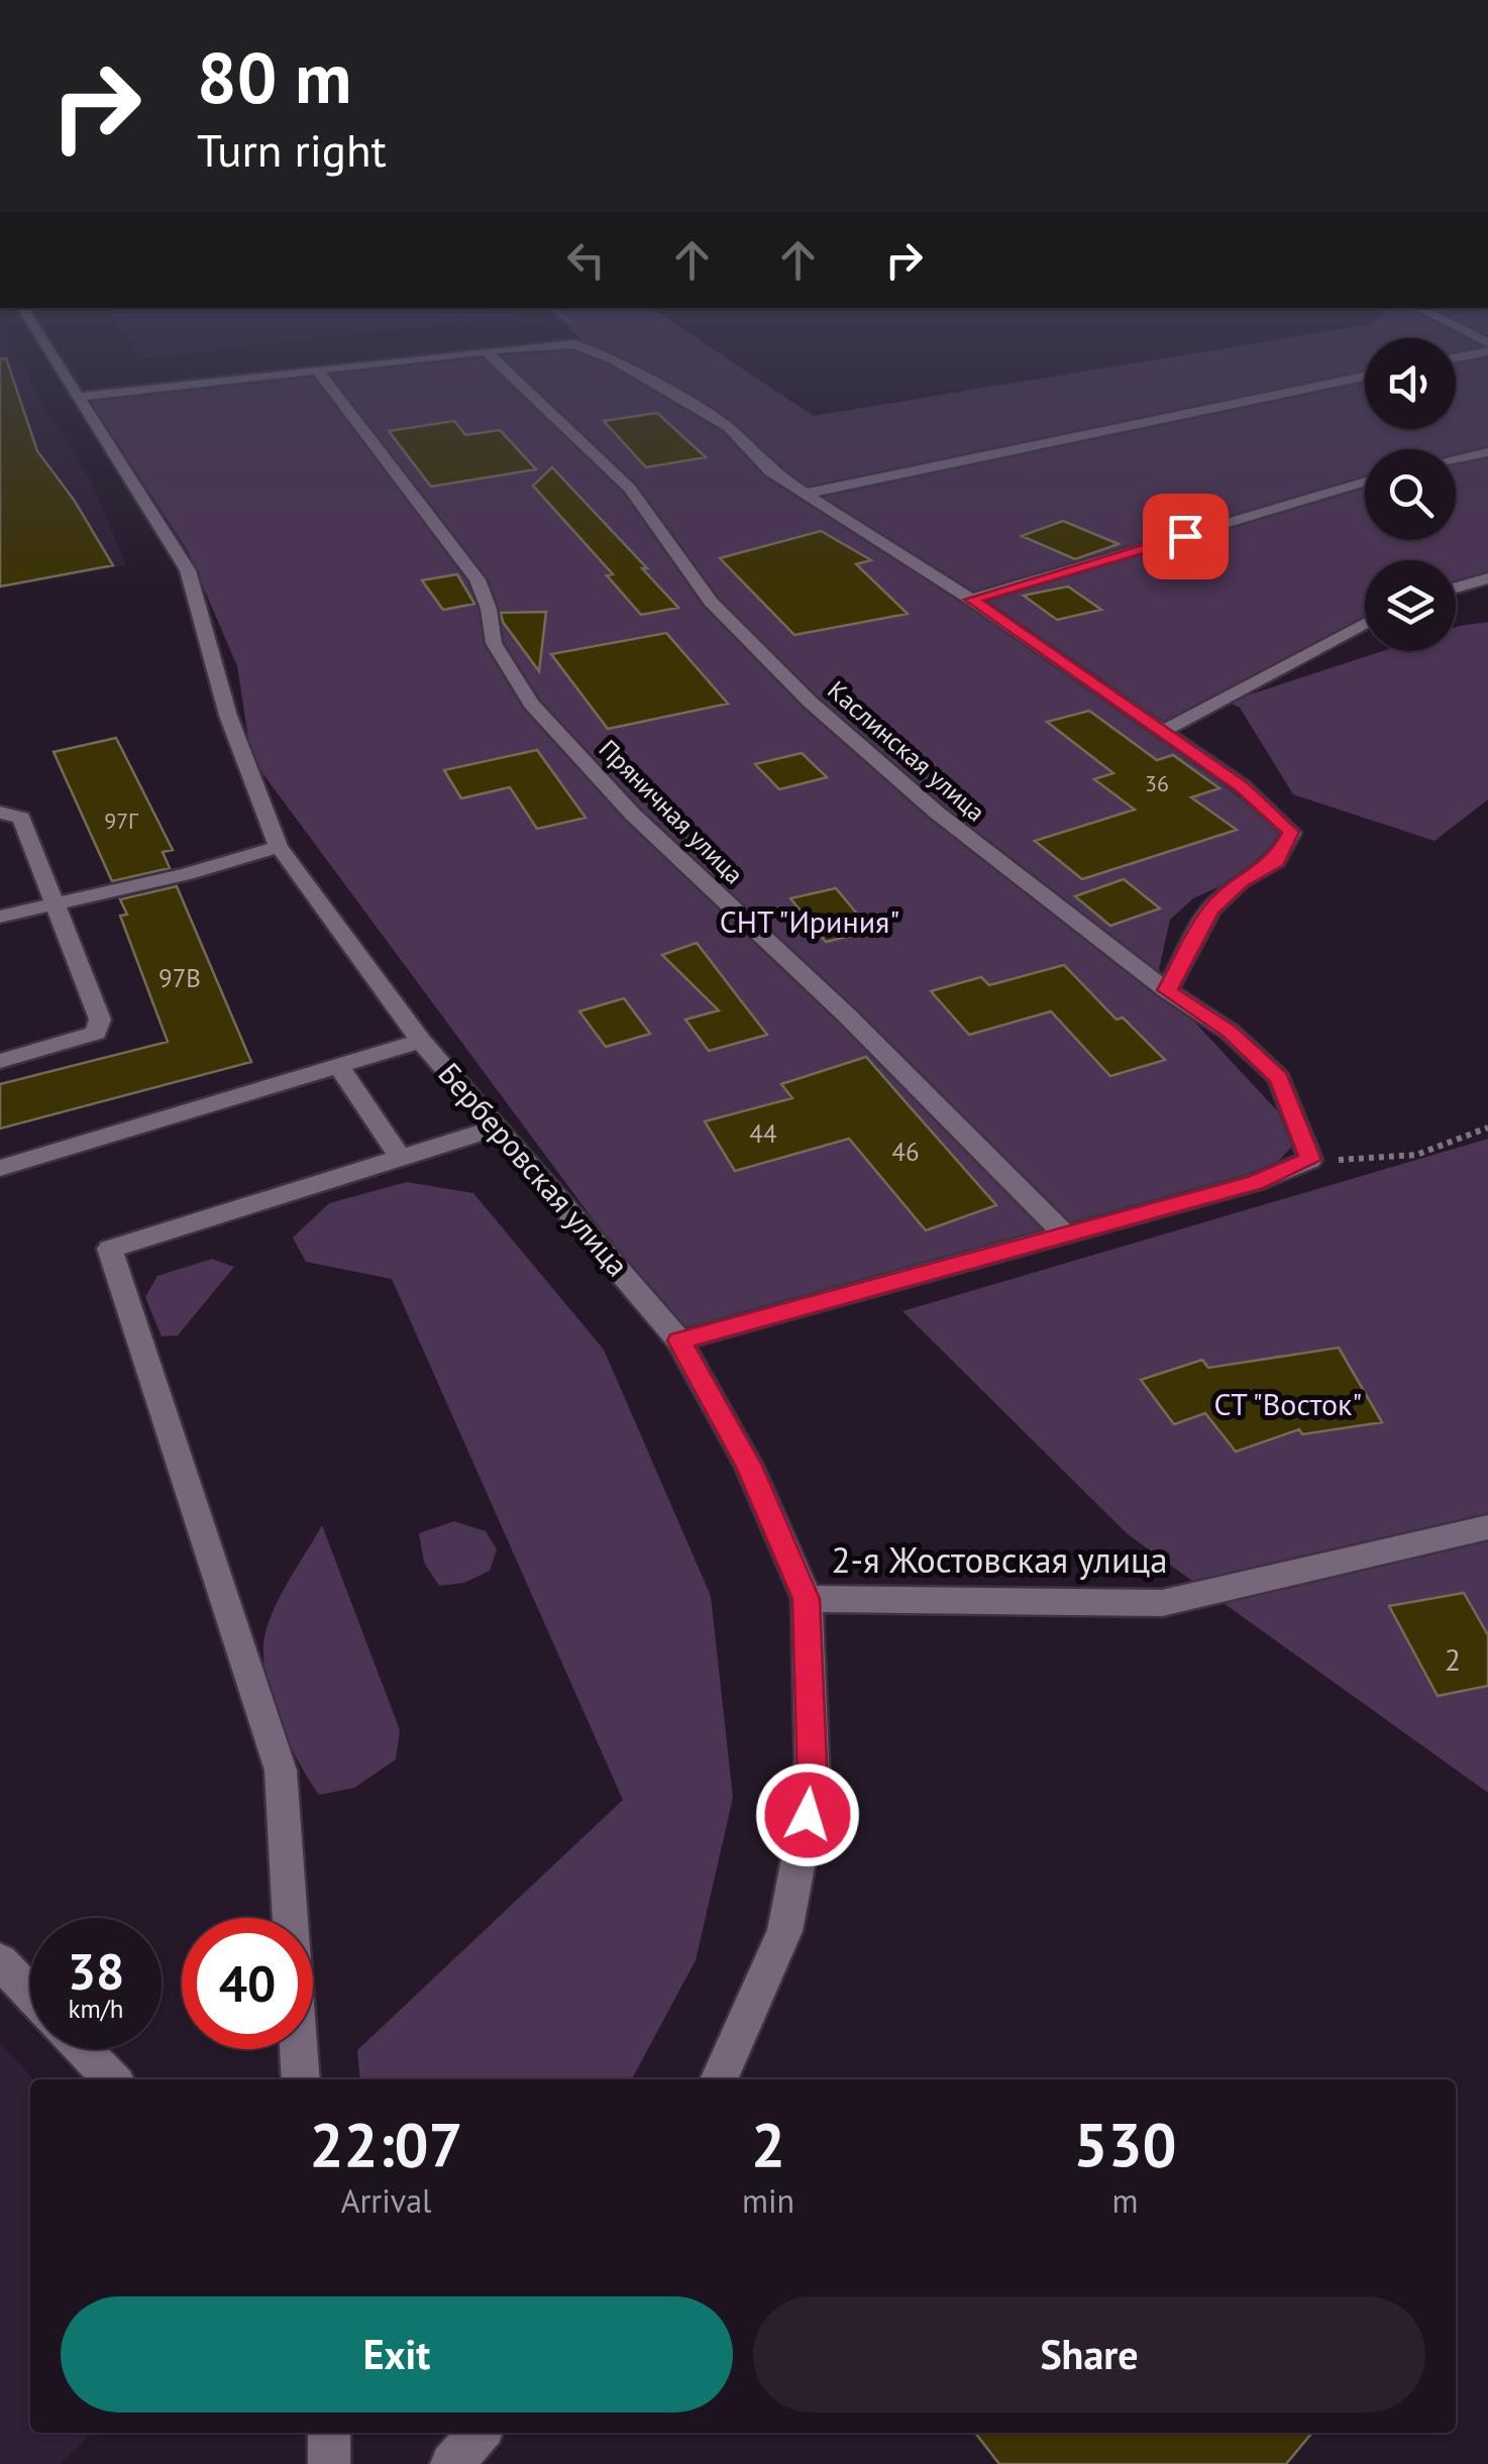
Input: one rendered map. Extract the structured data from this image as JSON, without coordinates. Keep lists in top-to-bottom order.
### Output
{
  "streets": {
    "street": [
      "Каслинская улица",
      "Пряничная улица",
      "Берберовская улица",
      "2-я Жостовская улица"
    ]
  },
  "crossings": [
    ["Берберовская улица", "2-я Жостовская улица"]
  ],
  "parks": ["СНТ \"Ириния\"", "СТ \"Восток\""],
  "house_numbers": [
    "36",
    "97Г",
    "97В",
    "44",
    "46",
    "2"
  ],
  "page": {
    "turn": ["80 m", "Turn right"],
    "speed": "38 km/h",
    "limit": "40",
    "eta": [
      "22:07",
      "Arrival",
      "2",
      "min",
      "530",
      "m"
    ],
    "buttons": ["Exit", "Share"]
  }
}
